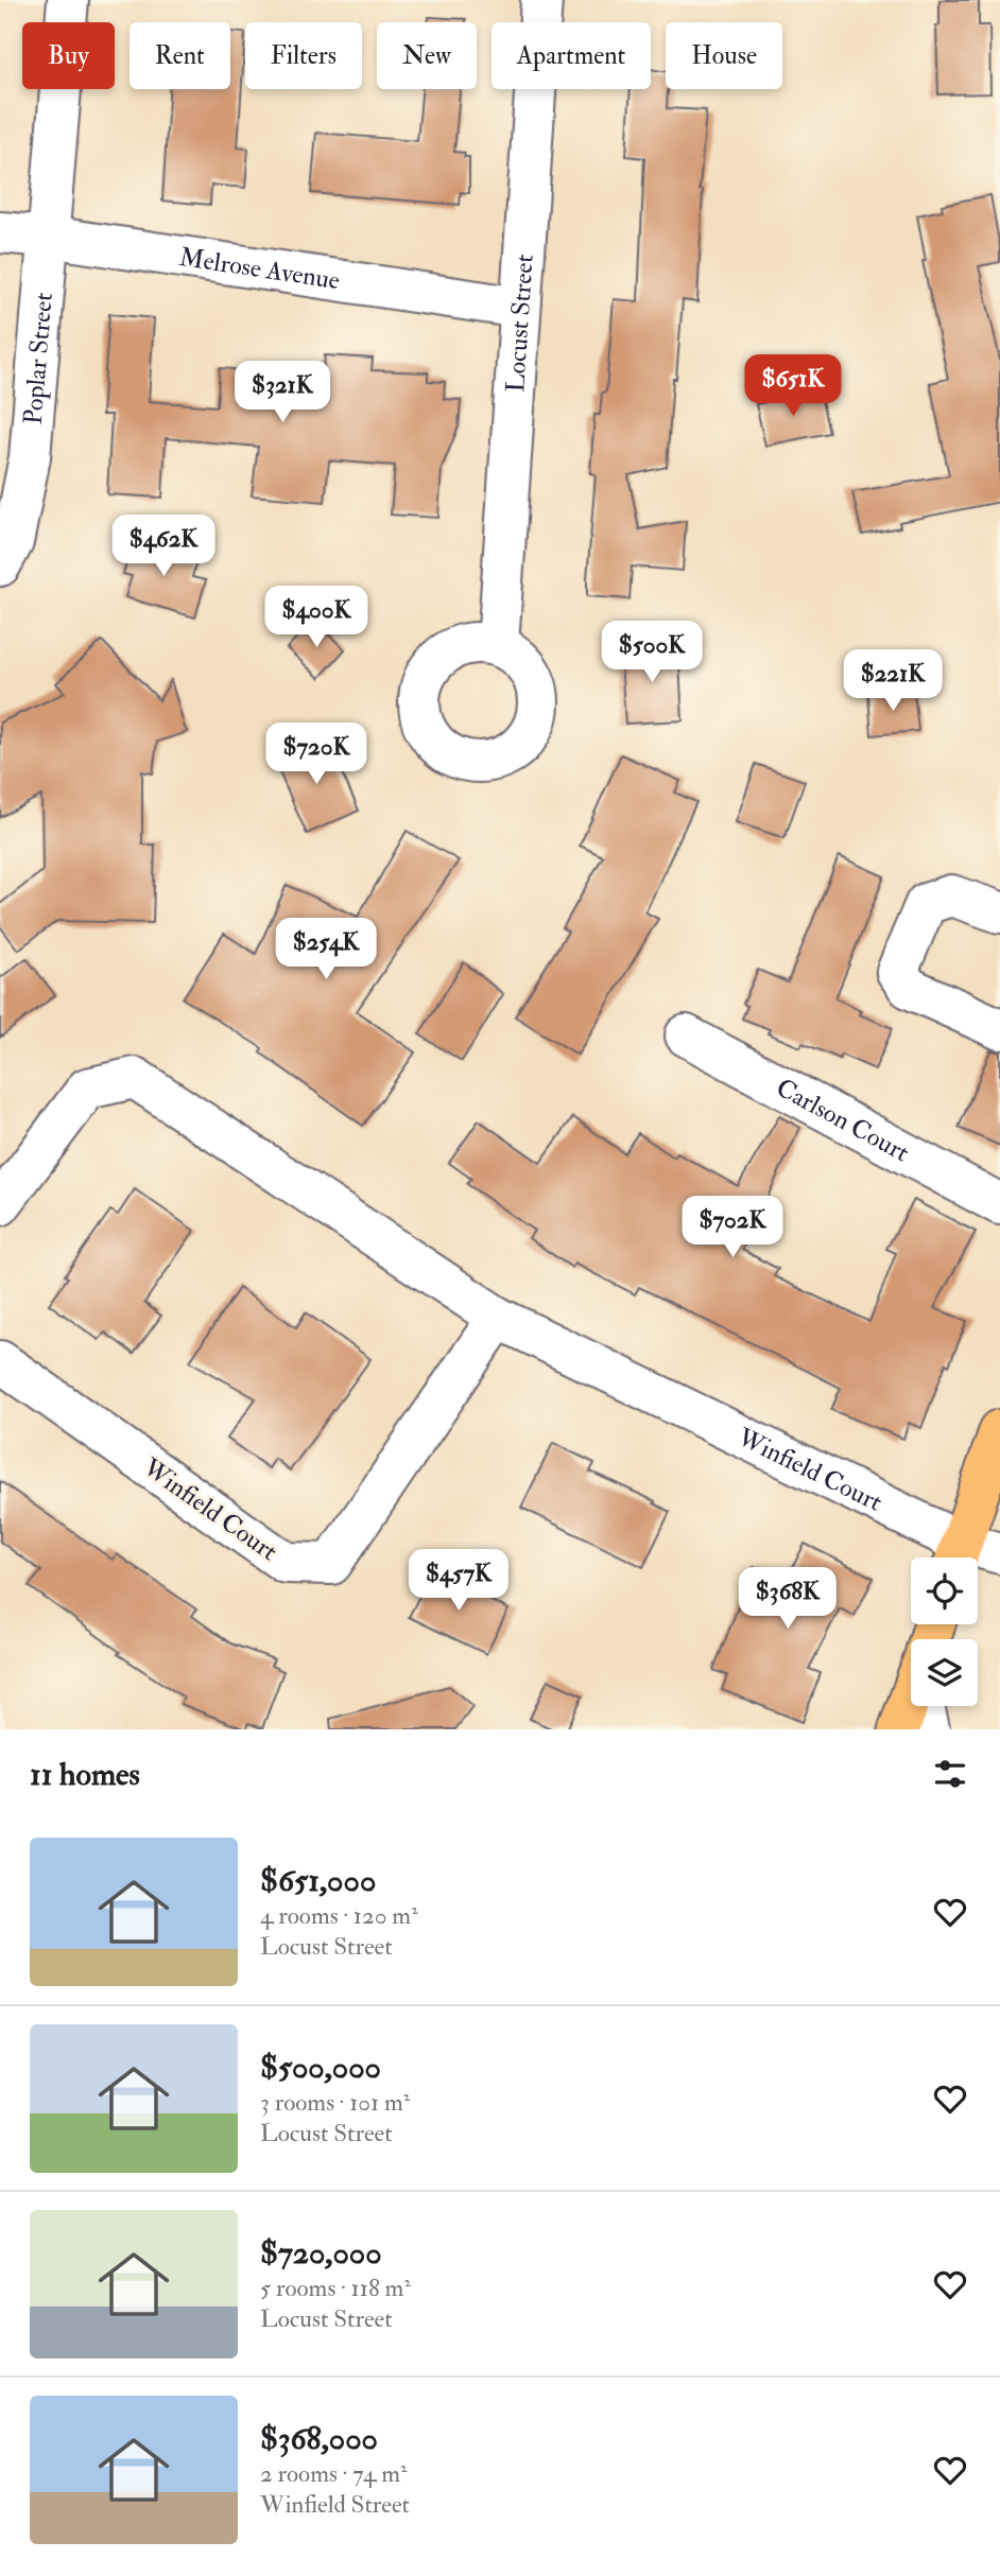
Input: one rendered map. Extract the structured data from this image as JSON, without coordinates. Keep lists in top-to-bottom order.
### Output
{
  "streets": {
    "street": [
      "Melrose Avenue",
      "Locust Street",
      "Poplar Street",
      "Carlson Court",
      "Winfield Court"
    ]
  },
  "crossings": [
    ["Melrose Avenue", "Locust Street"],
    ["Melrose Avenue", "Poplar Street"]
  ],
  "page": {
    "chip": [
      "Buy",
      "Rent",
      "Filters",
      "New",
      "Apartment",
      "House"
    ],
    "price": [
      "$651K",
      "$321K",
      "$462K",
      "$400K",
      "$500K",
      "$221K",
      "$720K",
      "$254K",
      "$702K",
      "$457K",
      "$368K"
    ],
    "heading": "11 homes",
    "list": [
      {
        "name": "$651,000",
        "note": "4 rooms · 120 m² · Locust Street"
      },
      {
        "name": "$500,000",
        "note": "3 rooms · 101 m² · Locust Street"
      },
      {
        "name": "$720,000",
        "note": "5 rooms · 118 m² · Locust Street"
      },
      {
        "name": "$368,000",
        "note": "2 rooms · 74 m² · Winfield Street"
      }
    ]
  }
}
